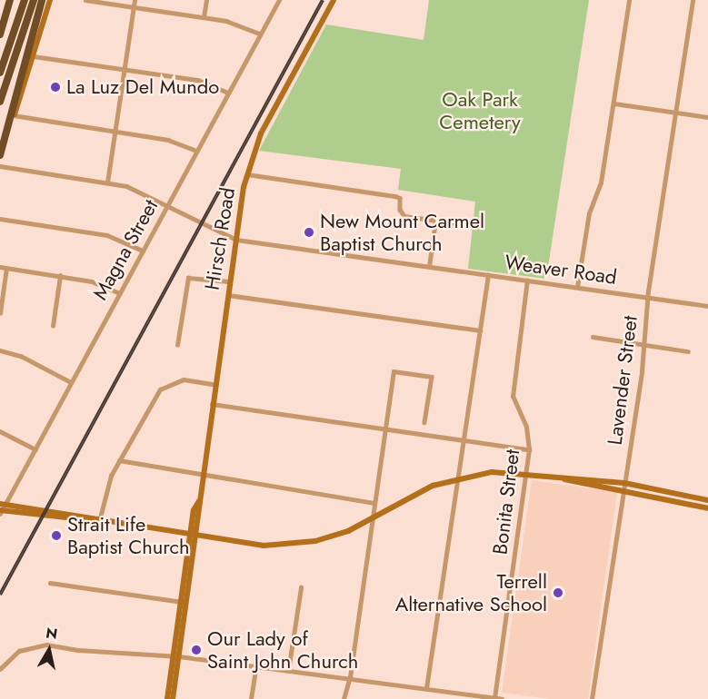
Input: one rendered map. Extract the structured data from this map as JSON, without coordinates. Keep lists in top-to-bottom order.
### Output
{
  "streets": {
    "main road": ["Hirsch Road"],
    "street": [
      "Magna Street",
      "Weaver Road",
      "Lavender Street",
      "Bonita Street"
    ]
  },
  "crossings": [
    ["Hirsch Road", "Weaver Road"],
    ["Magna Street", "Weaver Road"],
    ["Weaver Road", "Lavender Street"],
    ["Weaver Road", "Bonita Street"]
  ],
  "parks": ["Oak Park Cemetery"],
  "places": [
    "La Luz Del Mundo",
    "New Mount Carmel Baptist Church",
    "Strait Life Baptist Church",
    "Terrell Alternative School",
    "Our Lady of Saint John Church"
  ],
  "north": "top"
}
